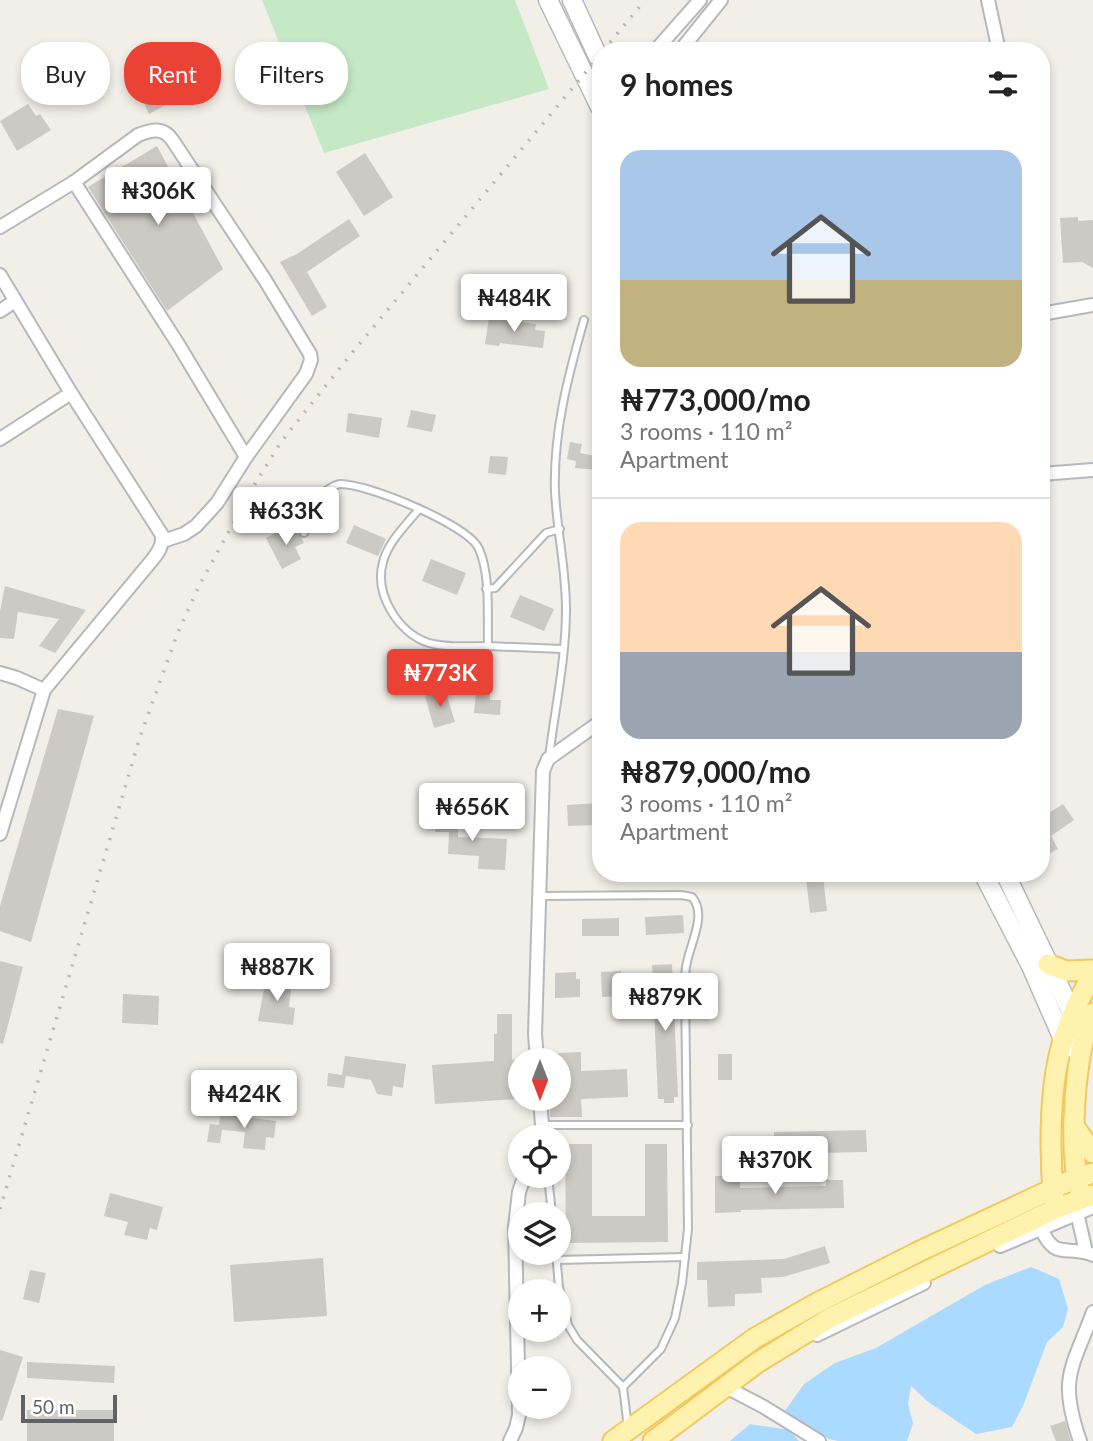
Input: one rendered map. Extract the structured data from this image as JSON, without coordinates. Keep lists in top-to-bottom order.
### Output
{
  "scale_bar": "50 m",
  "north": "bottom",
  "page": {
    "chip": ["Buy", "Rent", "Filters"],
    "heading": "9 homes",
    "list": [
      {
        "name": "₦773,000/mo",
        "note": "3 rooms · 110 m² · Apartment"
      },
      {
        "name": "₦879,000/mo",
        "note": "3 rooms · 110 m² · Apartment"
      }
    ],
    "price": [
      "₦306K",
      "₦484K",
      "₦633K",
      "₦773K",
      "₦656K",
      "₦887K",
      "₦879K",
      "₦424K",
      "₦370K"
    ],
    "map_buttons": ["+", "−"],
    "scale": "50 m"
  }
}
